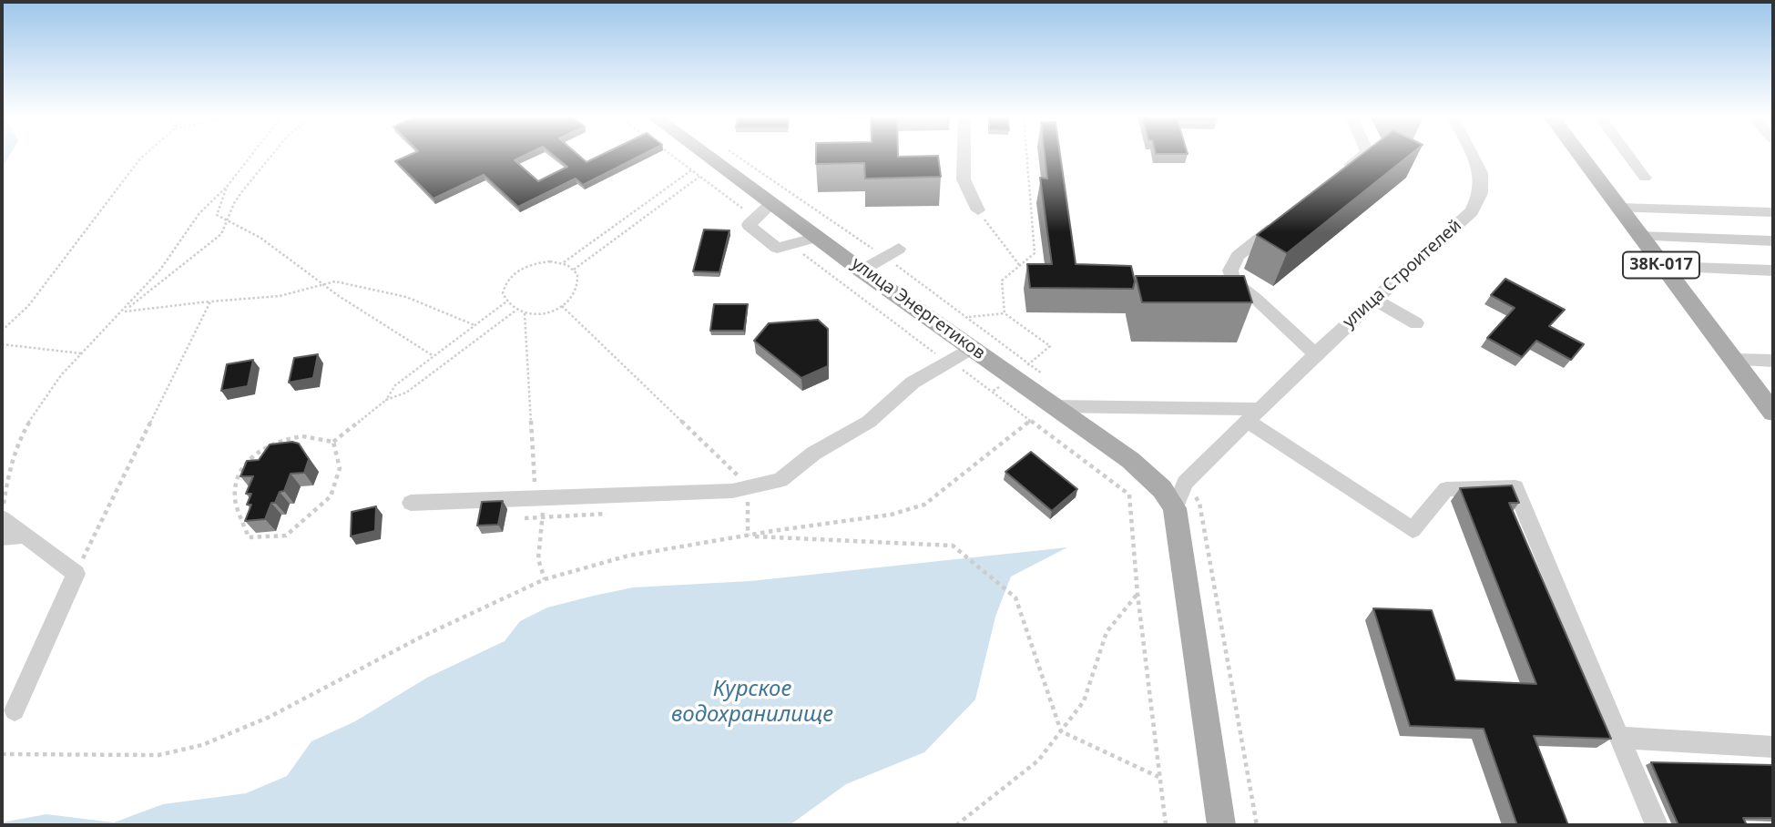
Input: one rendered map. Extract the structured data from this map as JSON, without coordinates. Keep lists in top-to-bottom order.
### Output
{
  "streets": {
    "main road": ["38К-017", "улица Энергетиков"],
    "street": ["улица Строителей"]
  },
  "crossings": [
    ["улица Строителей", "улица Энергетиков"]
  ],
  "water": ["Курское водохранилище"]
}
